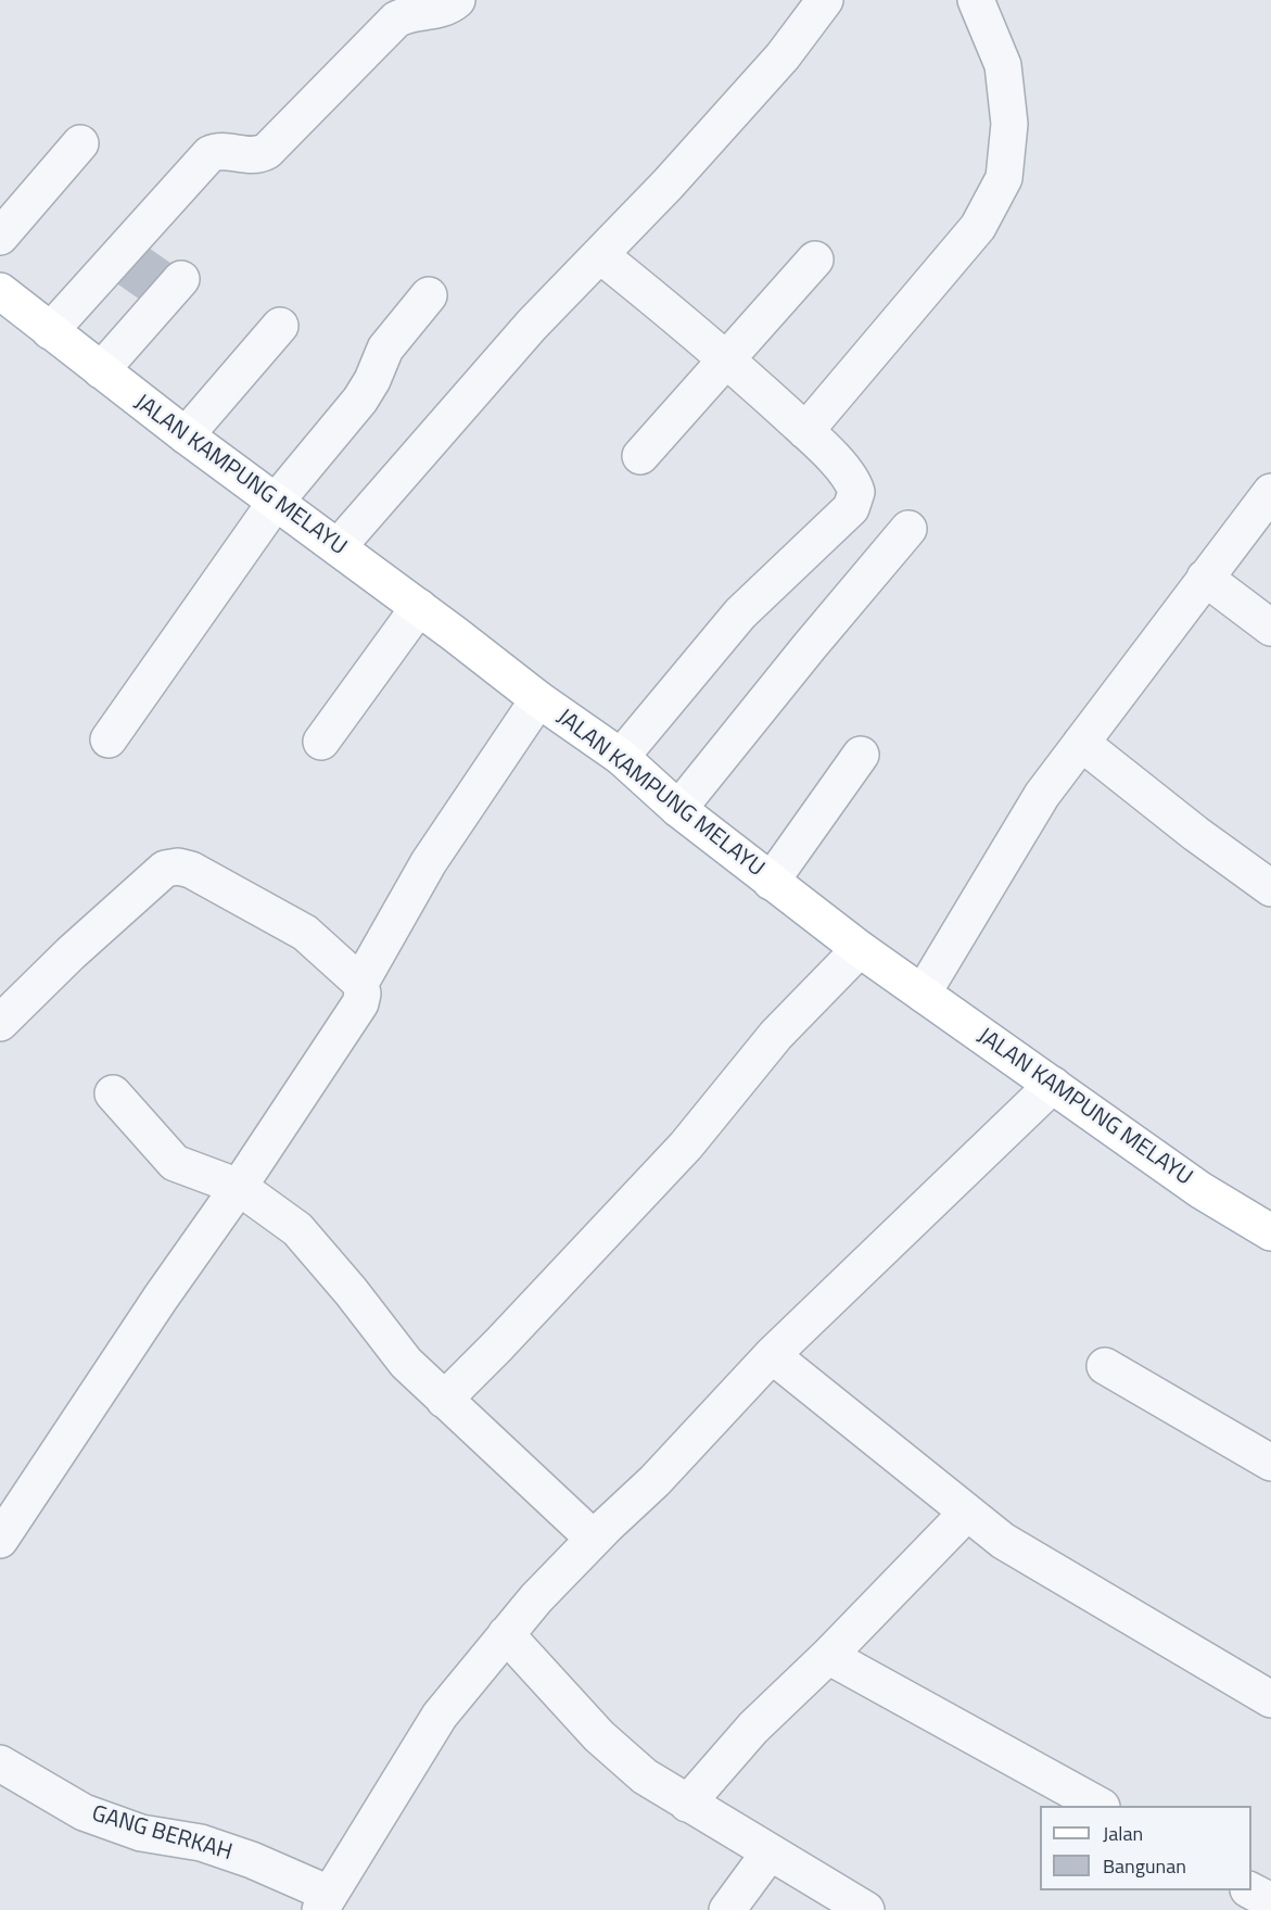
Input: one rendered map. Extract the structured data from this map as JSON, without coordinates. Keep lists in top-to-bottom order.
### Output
{
  "streets": {
    "main road": ["JALAN KAMPUNG MELAYU"],
    "street": ["GANG BERKAH"]
  },
  "legend": ["Jalan", "Bangunan"]
}
